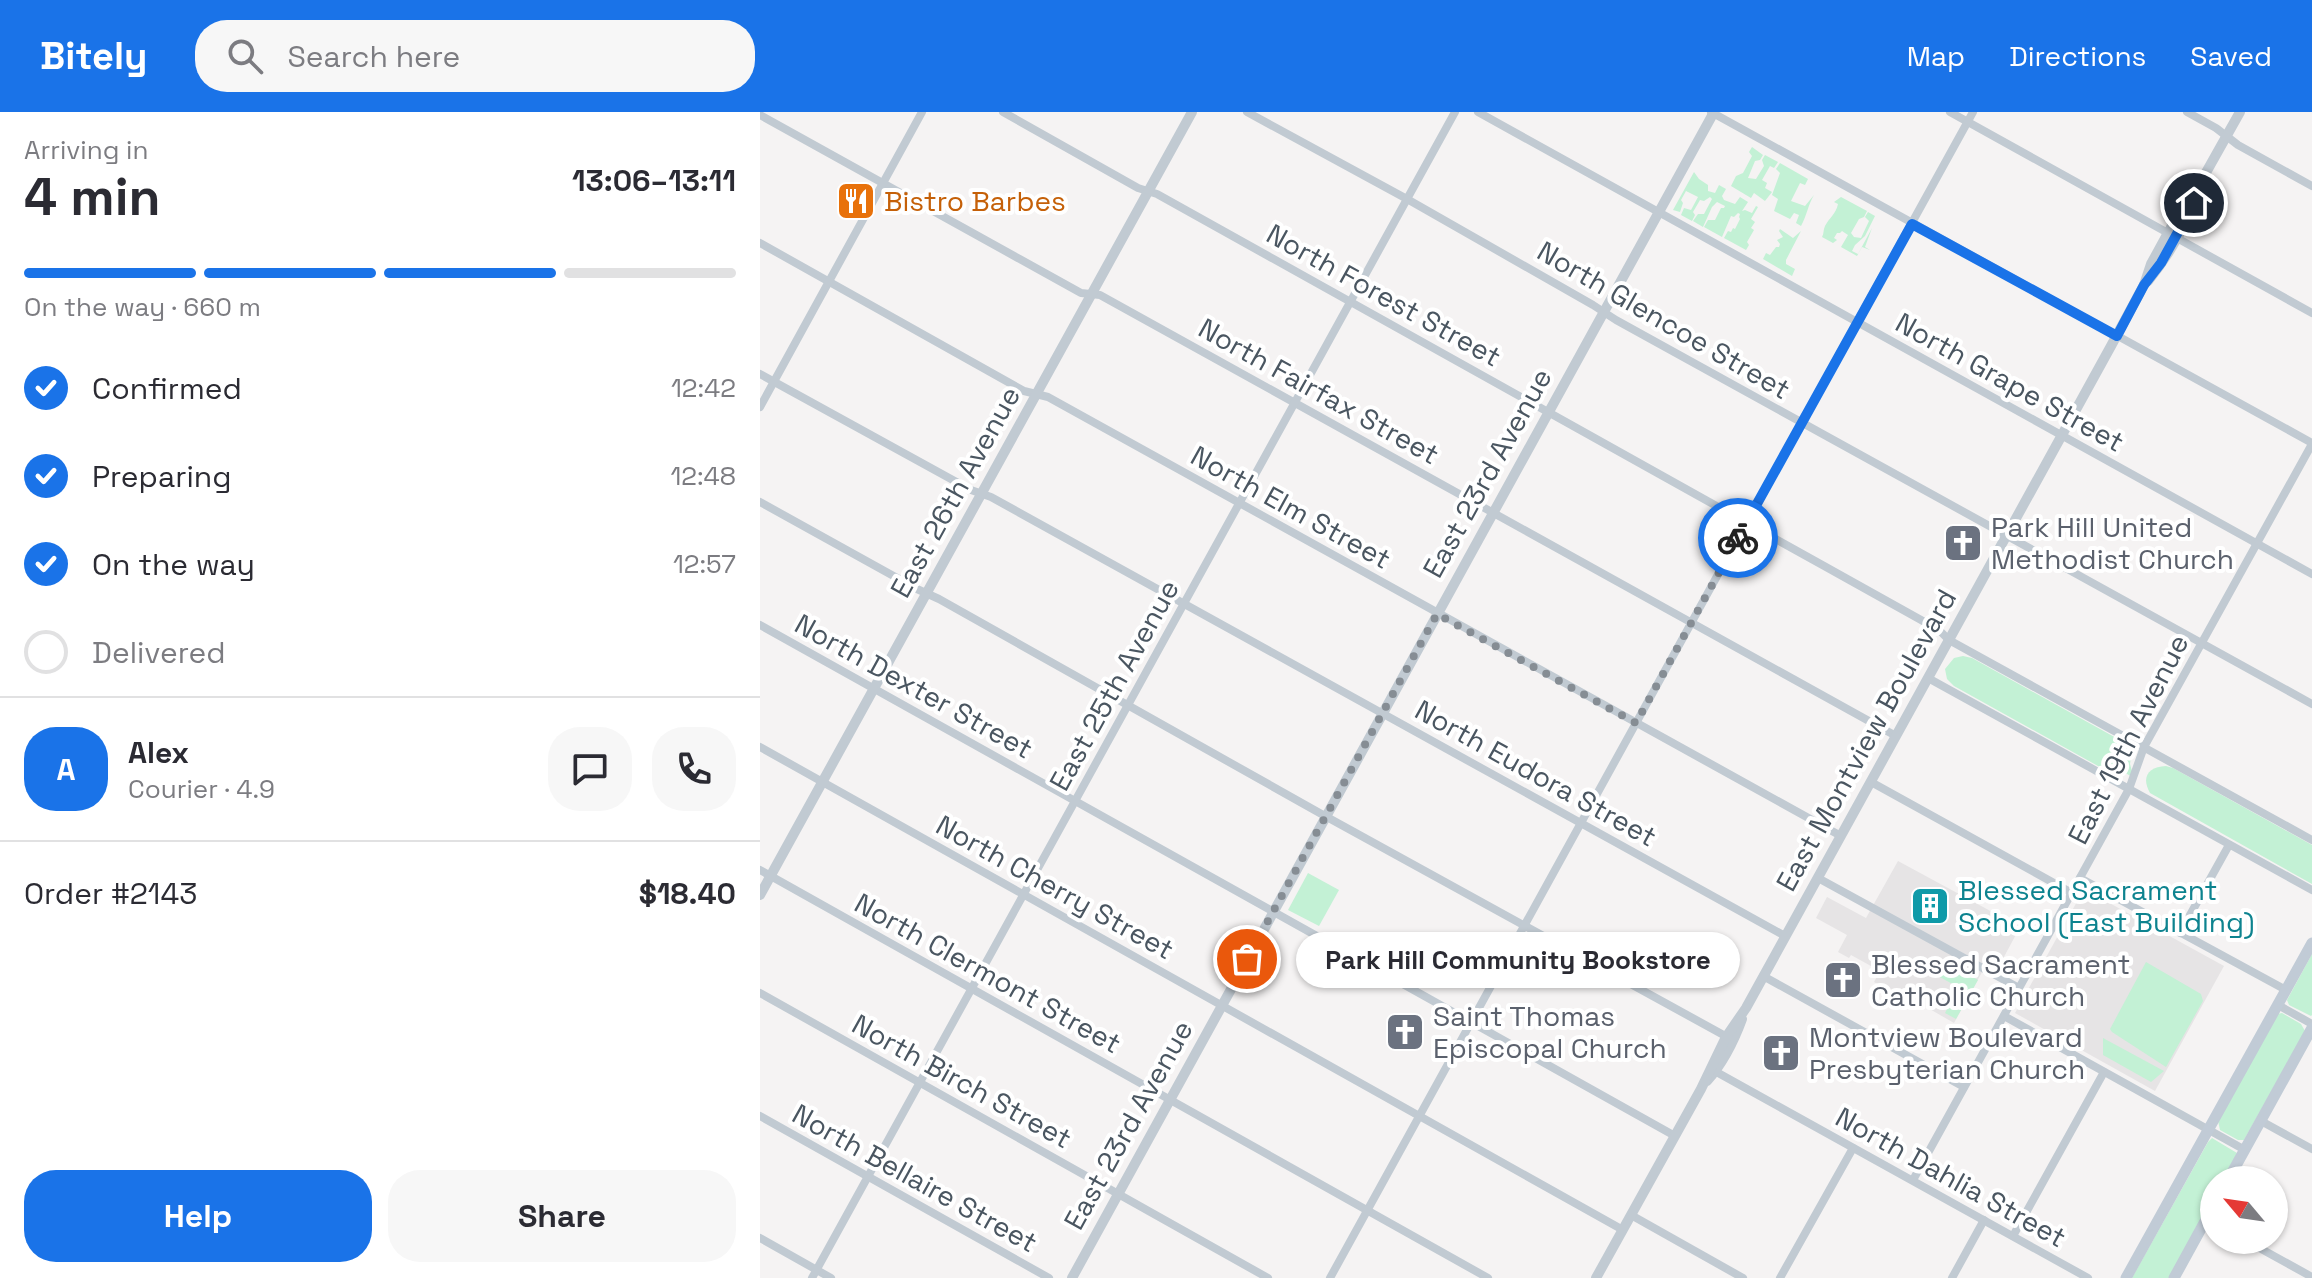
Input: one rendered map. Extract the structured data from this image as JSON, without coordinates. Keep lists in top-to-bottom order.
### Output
{
  "streets": {
    "street": [
      "North Forest Street",
      "North Glencoe Street",
      "North Grape Street",
      "North Fairfax Street",
      "East 23rd Avenue",
      "East 26th Avenue",
      "North Elm Street",
      "East 25th Avenue",
      "North Dexter Street",
      "East 19th Avenue",
      "East Montview Boulevard",
      "North Eudora Street",
      "North Cherry Street",
      "North Clermont Street",
      "North Birch Street",
      "North Dahlia Street",
      "North Bellaire Street"
    ]
  },
  "crossings": [
    ["North Forest Street", "East 23rd Avenue"],
    ["North Forest Street", "East 26th Avenue"],
    ["North Forest Street", "East 25th Avenue"],
    ["North Forest Street", "East 19th Avenue"],
    ["North Forest Street", "East Montview Boulevard"],
    ["North Glencoe Street", "East 23rd Avenue"],
    ["North Glencoe Street", "East 25th Avenue"],
    ["North Glencoe Street", "East 19th Avenue"],
    ["North Glencoe Street", "East Montview Boulevard"],
    ["North Grape Street", "East 23rd Avenue"],
    ["North Grape Street", "East 19th Avenue"],
    ["North Grape Street", "East Montview Boulevard"],
    ["North Fairfax Street", "East 23rd Avenue"],
    ["North Fairfax Street", "East 26th Avenue"],
    ["North Fairfax Street", "East 25th Avenue"],
    ["North Fairfax Street", "East Montview Boulevard"],
    ["East 23rd Avenue", "North Elm Street"],
    ["East 23rd Avenue", "North Dexter Street"],
    ["East 23rd Avenue", "North Eudora Street"],
    ["East 23rd Avenue", "North Cherry Street"],
    ["East 23rd Avenue", "North Clermont Street"],
    ["East 23rd Avenue", "North Birch Street"],
    ["East 26th Avenue", "North Elm Street"],
    ["East 26th Avenue", "North Dexter Street"],
    ["East 26th Avenue", "North Eudora Street"],
    ["East 26th Avenue", "North Cherry Street"],
    ["East 26th Avenue", "North Clermont Street"],
    ["North Elm Street", "East 25th Avenue"],
    ["North Elm Street", "East Montview Boulevard"],
    ["East 25th Avenue", "North Dexter Street"],
    ["East 25th Avenue", "North Eudora Street"],
    ["East 25th Avenue", "North Cherry Street"],
    ["East 25th Avenue", "North Clermont Street"],
    ["East 25th Avenue", "North Birch Street"],
    ["East 25th Avenue", "North Bellaire Street"],
    ["North Dexter Street", "East Montview Boulevard"],
    ["East 19th Avenue", "North Dahlia Street"],
    ["East Montview Boulevard", "North Eudora Street"],
    ["East Montview Boulevard", "North Cherry Street"],
    ["East Montview Boulevard", "North Dahlia Street"]
  ],
  "places": {
    "restaurant": ["Bistro Barbes"],
    "church": [
      "Park Hill United Methodist Church",
      "Blessed Sacrament Catholic Church",
      "Saint Thomas Episcopal Church",
      "Montview Boulevard Presbyterian Church"
    ],
    "building": ["Blessed Sacrament School (East Building)"],
    "other": ["Park Hill Community Bookstore"]
  },
  "north": "top left",
  "page": {
    "header": "Bitely",
    "search": "Search here",
    "nav": ["Map", "Directions", "Saved"],
    "heading": ["4 min", "Arriving in", "13:06–13:11"],
    "panel": [
      "Alex",
      "Courier · 4.9",
      "Order #2143",
      "$18.40"
    ],
    "bar": "On the way · 660 m",
    "list": [
      ["Confirmed", "12:42"],
      ["Preparing", "12:48"],
      ["On the way", "12:57"],
      "Delivered"
    ],
    "round": "A",
    "bubble": "Park Hill Community Bookstore",
    "buttons": ["Help", "Share"]
  }
}
